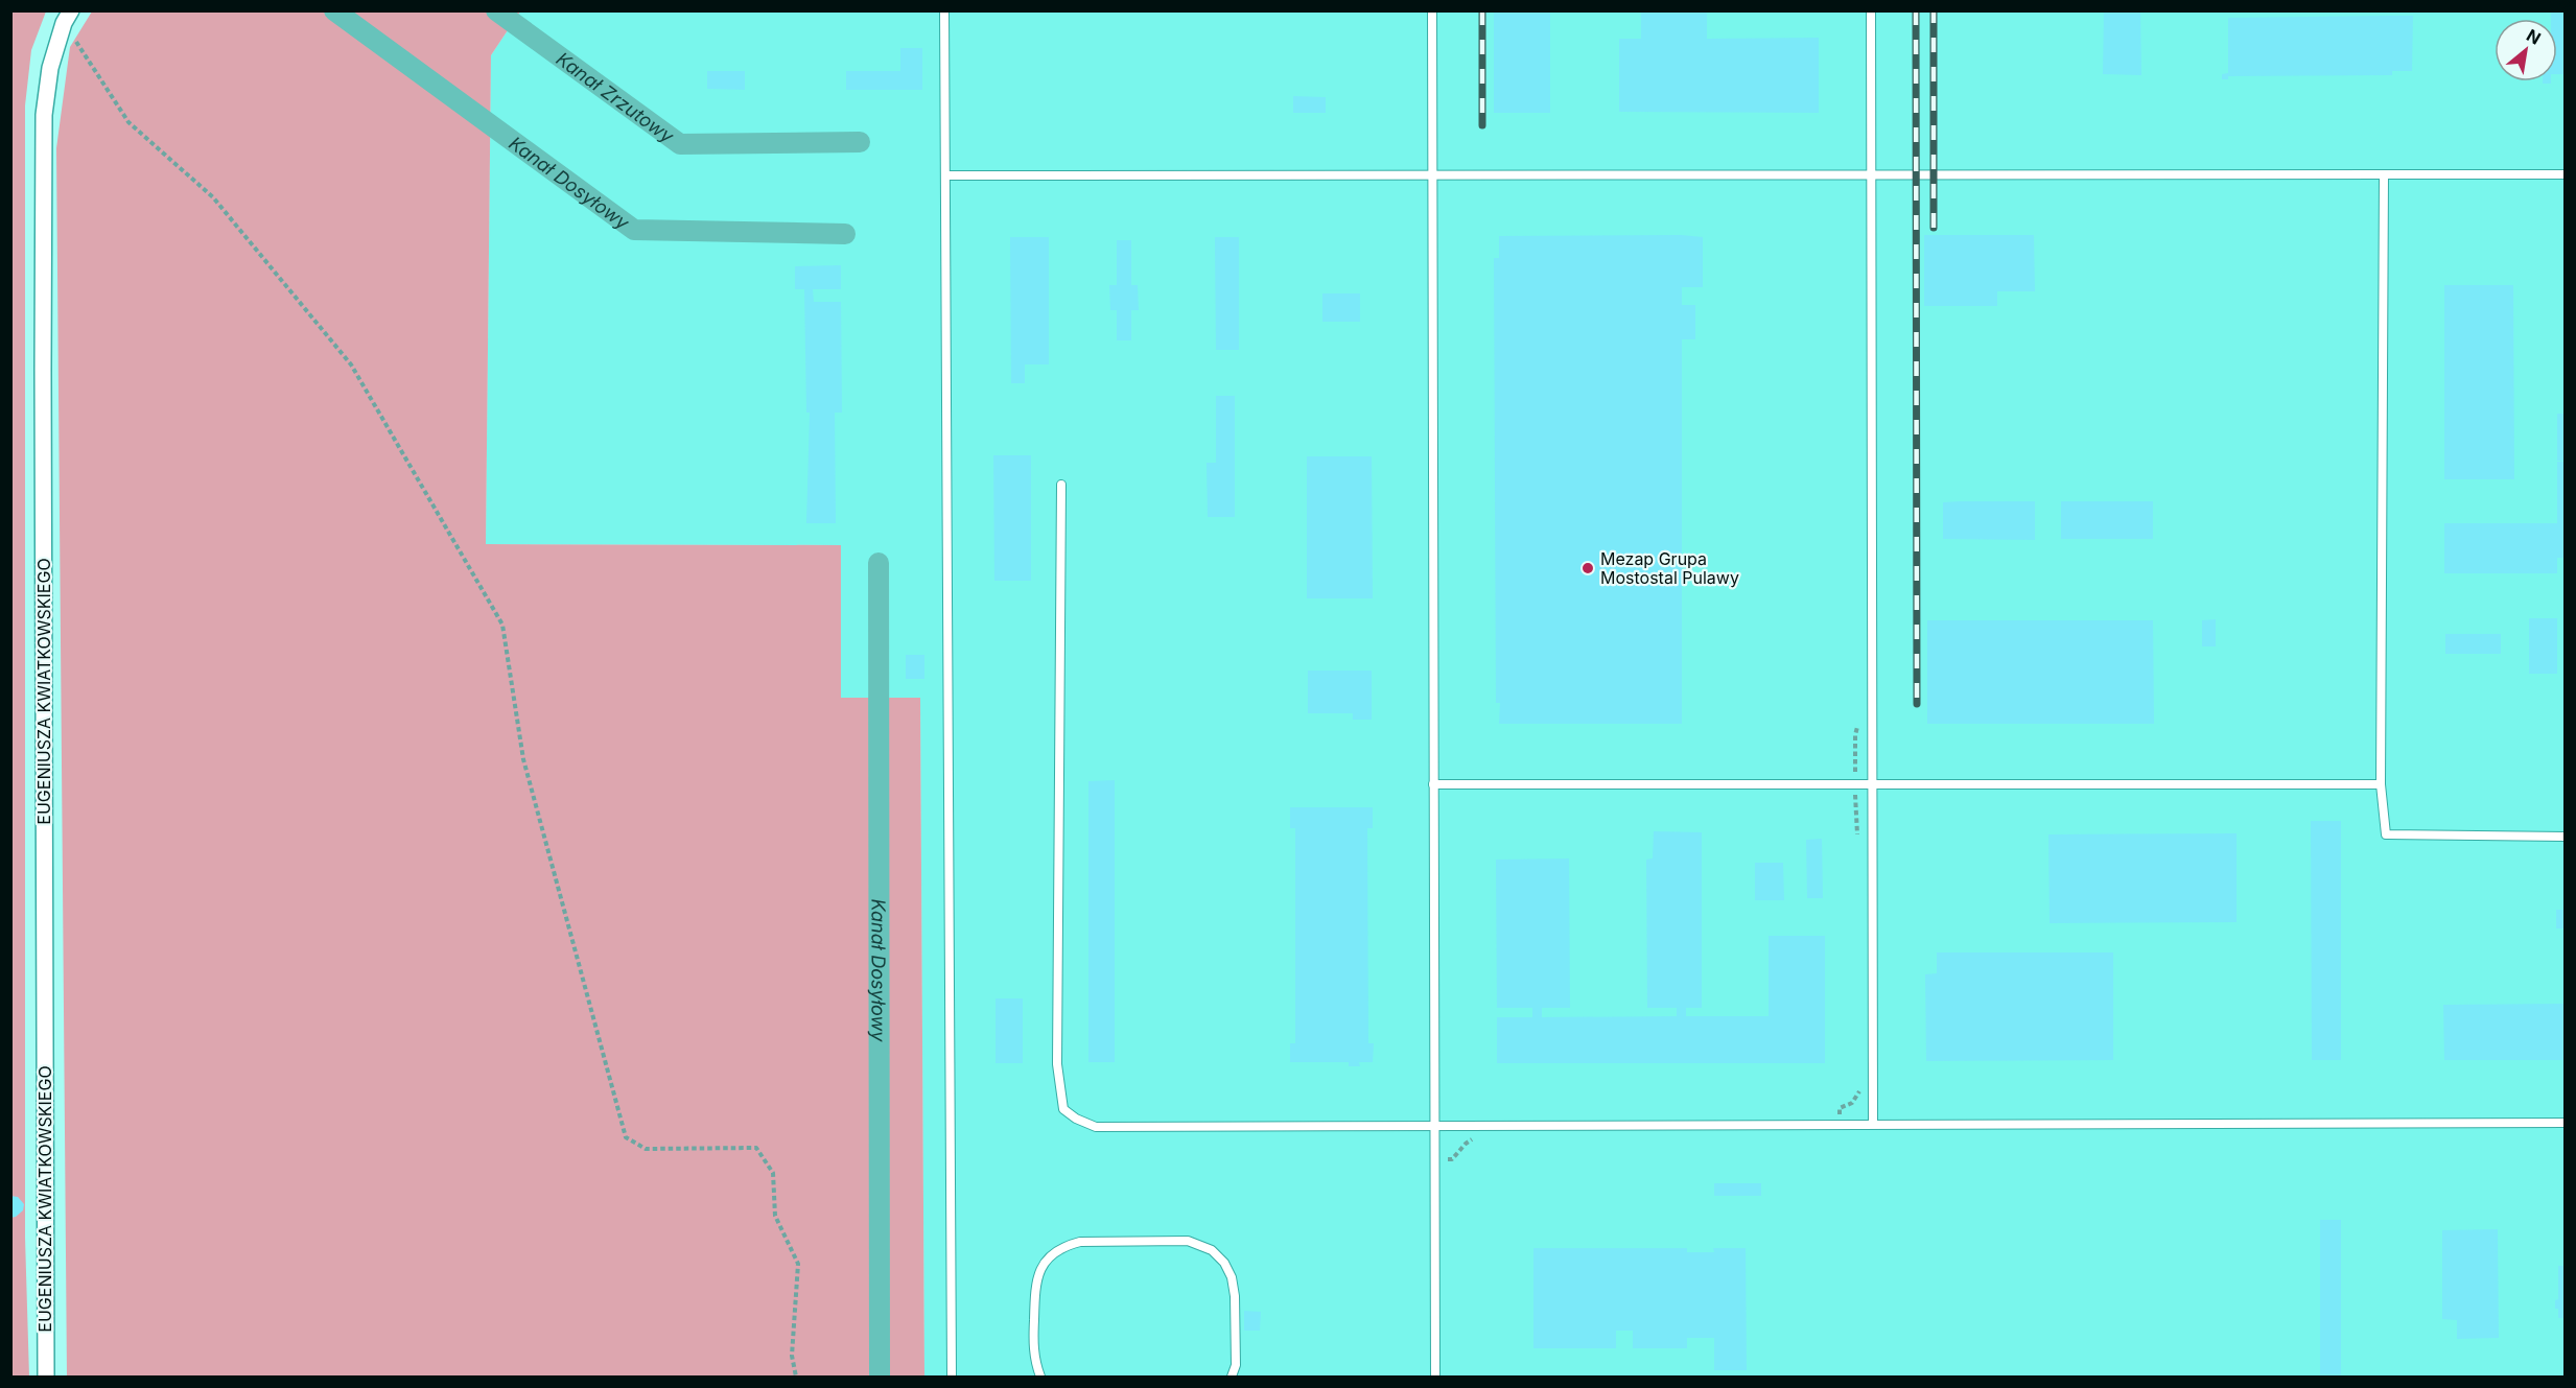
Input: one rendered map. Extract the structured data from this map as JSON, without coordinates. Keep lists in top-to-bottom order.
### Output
{
  "streets": {
    "street": ["EUGENIUSZA KWIATKOWSKIEGO"]
  },
  "water": ["Kanał Zrzutowy", "Kanał Dosyłowy"],
  "places": ["Mezap Grupa Mostostal Pulawy"],
  "north": "top right"
}
